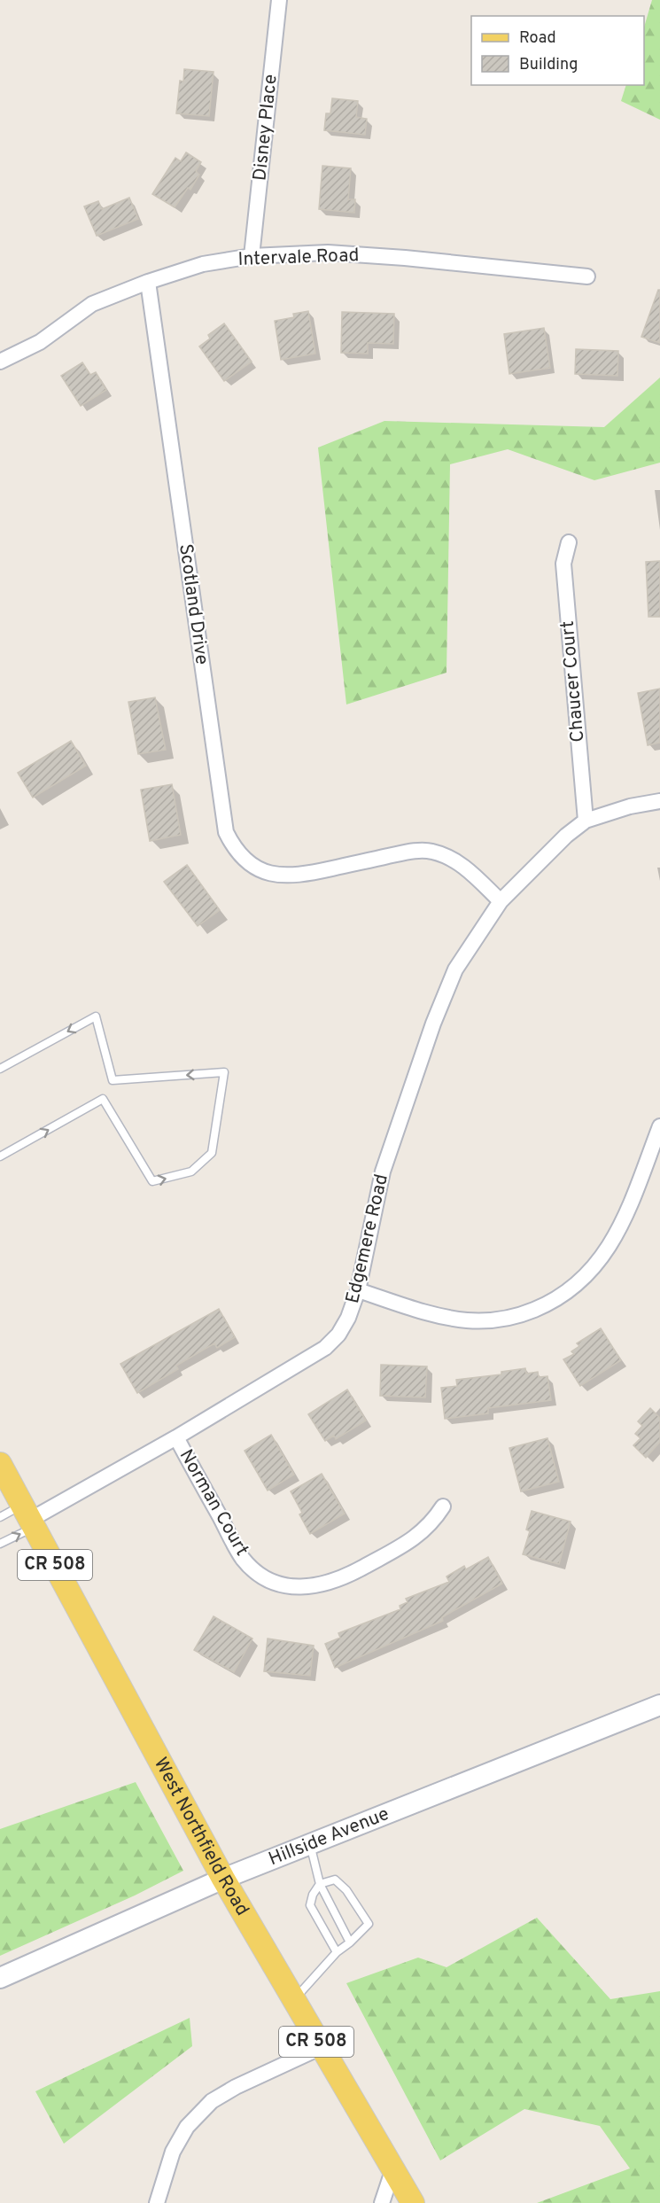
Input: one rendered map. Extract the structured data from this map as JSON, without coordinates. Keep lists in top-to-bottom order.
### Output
{
  "streets": {
    "main road": ["CR 508", "West Northfield Road"],
    "street": [
      "Disney Place",
      "Intervale Road",
      "Scotland Drive",
      "Chaucer Court",
      "Edgemere Road",
      "Norman Court",
      "Hillside Avenue"
    ]
  },
  "crossings": [
    ["Disney Place", "Intervale Road"],
    ["Intervale Road", "Scotland Drive"],
    ["Scotland Drive", "Edgemere Road"],
    ["Chaucer Court", "Edgemere Road"],
    ["Edgemere Road", "Norman Court"],
    ["Edgemere Road", "West Northfield Road"],
    ["West Northfield Road", "Hillside Avenue"]
  ],
  "legend": ["Road", "Building"]
}
